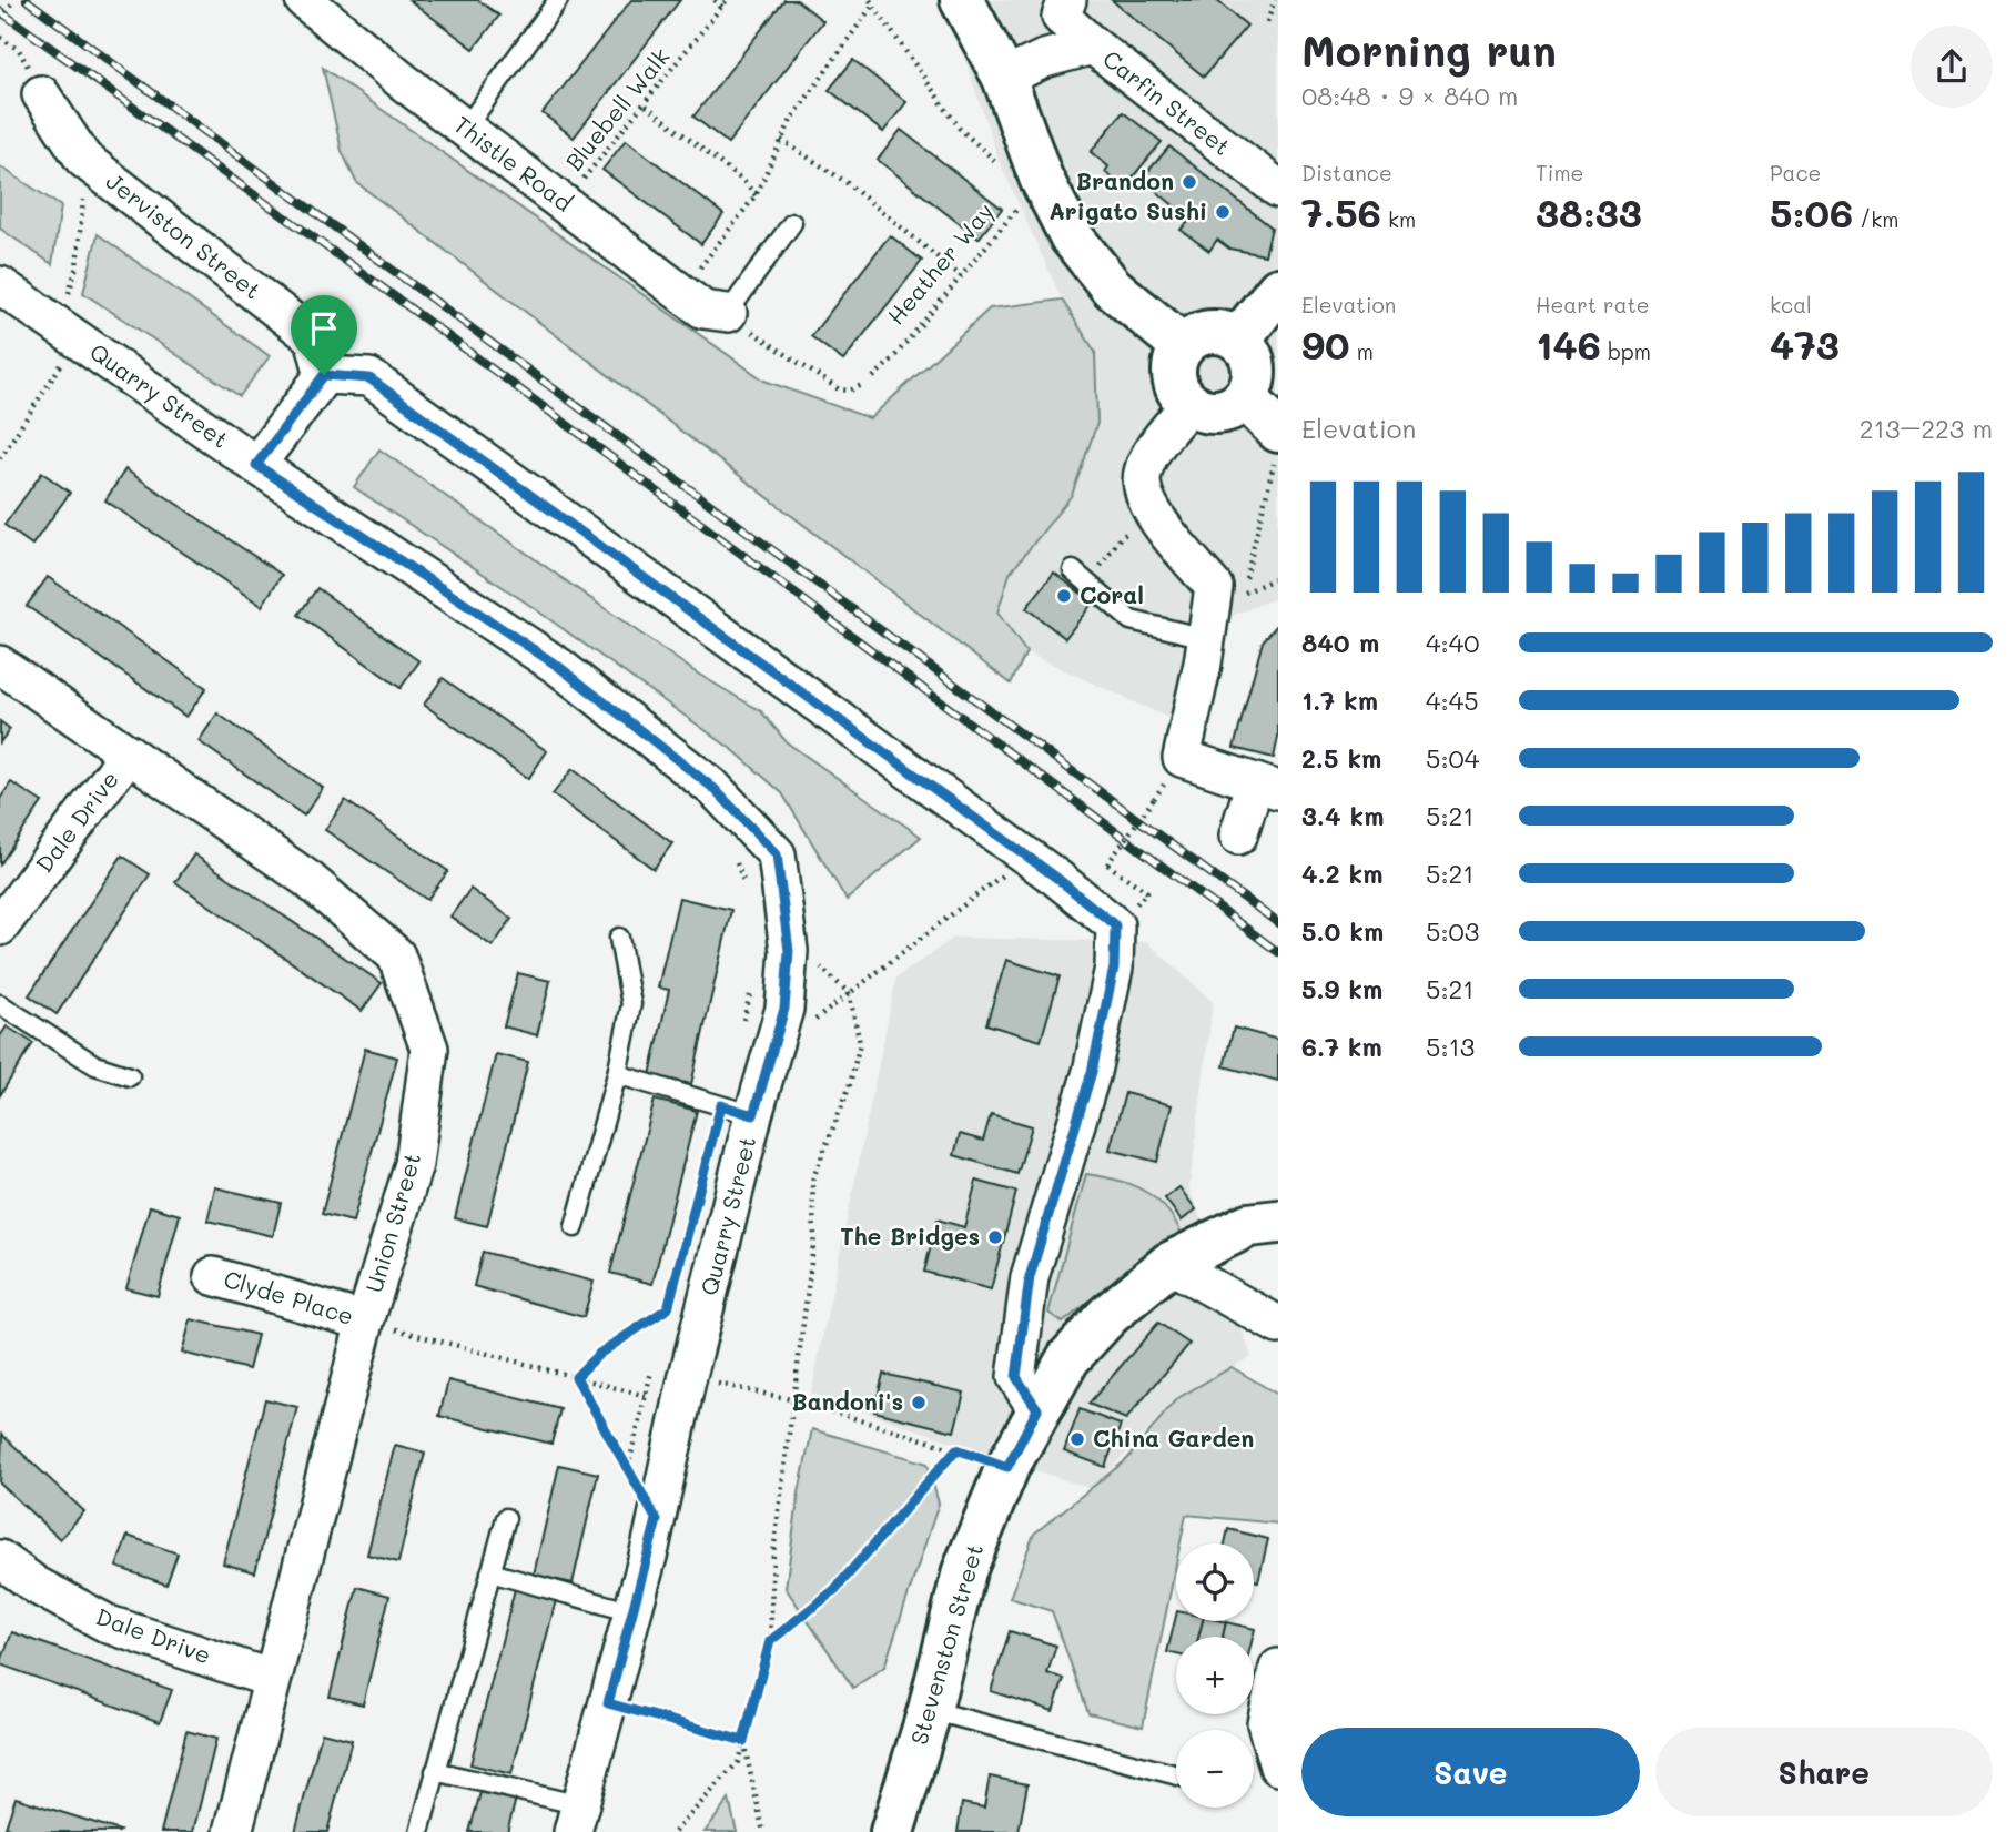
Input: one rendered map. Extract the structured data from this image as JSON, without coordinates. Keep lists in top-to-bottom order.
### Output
{
  "streets": {
    "main road": ["Stevenston Street"],
    "street": [
      "Carfin Street",
      "Thistle Road",
      "Jerviston Street",
      "Quarry Street",
      "Dale Drive",
      "Union Street",
      "Clyde Place"
    ],
    "path": ["Bluebell Walk", "Heather Way"]
  },
  "crossings": [
    ["Bluebell Walk", "Thistle Road"],
    ["Dale Drive", "Union Street"],
    ["Union Street", "Clyde Place"]
  ],
  "places": [
    "Brandon",
    "Arigato Sushi",
    "Coral",
    "The Bridges",
    "Bandoni's",
    "China Garden"
  ],
  "page": {
    "heading": ["Morning run", "08:48 · 9 × 840 m"],
    "stats": [
      ["Distance", "7.56 km"],
      ["Time", "38:33"],
      ["Pace", "5:06 /km"],
      ["Elevation", "90 m"],
      ["Heart rate", "146 bpm"],
      ["kcal", "473"]
    ],
    "chart": ["Elevation", "213–223 m"],
    "list": [
      {
        "name": "840 m",
        "note": "4:40"
      },
      {
        "name": "1.7 km",
        "note": "4:45"
      },
      {
        "name": "2.5 km",
        "note": "5:04"
      },
      {
        "name": "3.4 km",
        "note": "5:21"
      },
      {
        "name": "4.2 km",
        "note": "5:21"
      },
      {
        "name": "5.0 km",
        "note": "5:03"
      },
      {
        "name": "5.9 km",
        "note": "5:21"
      },
      {
        "name": "6.7 km",
        "note": "5:13"
      }
    ],
    "map_buttons": ["+", "−"],
    "buttons": ["Save", "Share"]
  }
}
